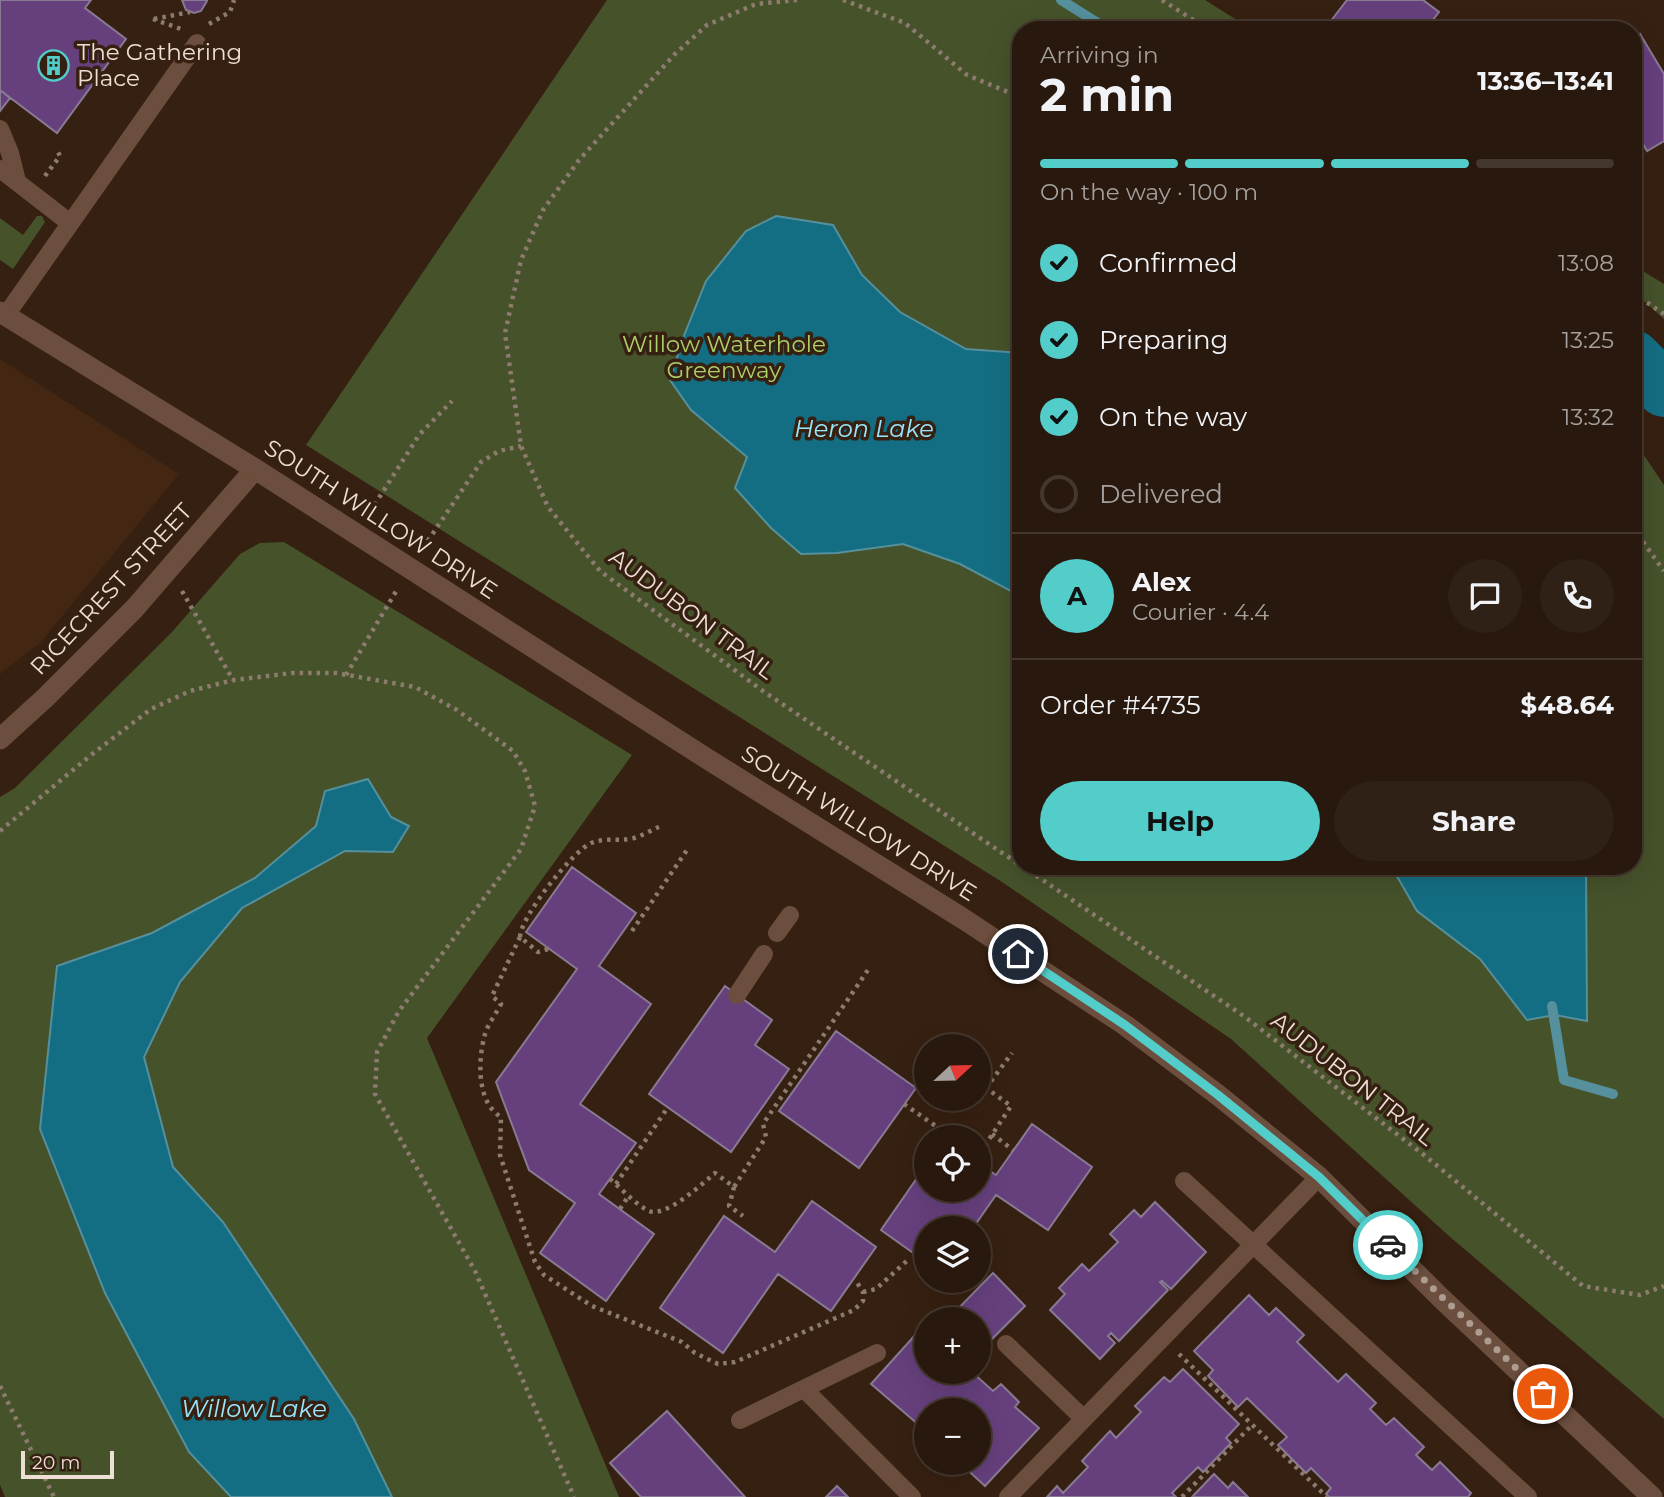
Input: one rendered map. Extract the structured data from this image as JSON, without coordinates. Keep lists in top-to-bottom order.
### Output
{
  "streets": {
    "street": ["SOUTH WILLOW DRIVE", "RICECREST STREET"],
    "path": ["AUDUBON TRAIL"]
  },
  "crossings": [
    ["SOUTH WILLOW DRIVE", "RICECREST STREET"]
  ],
  "water": ["Heron Lake", "Willow Lake"],
  "parks": ["Willow Waterhole Greenway"],
  "places": {
    "building": ["The Gathering Place"]
  },
  "scale_bar": "20 m",
  "north": "right",
  "page": {
    "heading": ["2 min", "Arriving in", "13:36–13:41"],
    "panel": [
      "Alex",
      "Courier · 4.4",
      "Order #4735",
      "$48.64"
    ],
    "bar": "On the way · 100 m",
    "list": [
      ["Confirmed", "13:08"],
      ["Preparing", "13:25"],
      ["On the way", "13:32"],
      "Delivered"
    ],
    "round": "A",
    "buttons": ["Help", "Share"],
    "map_buttons": ["+", "−"],
    "scale": "20 m"
  }
}
